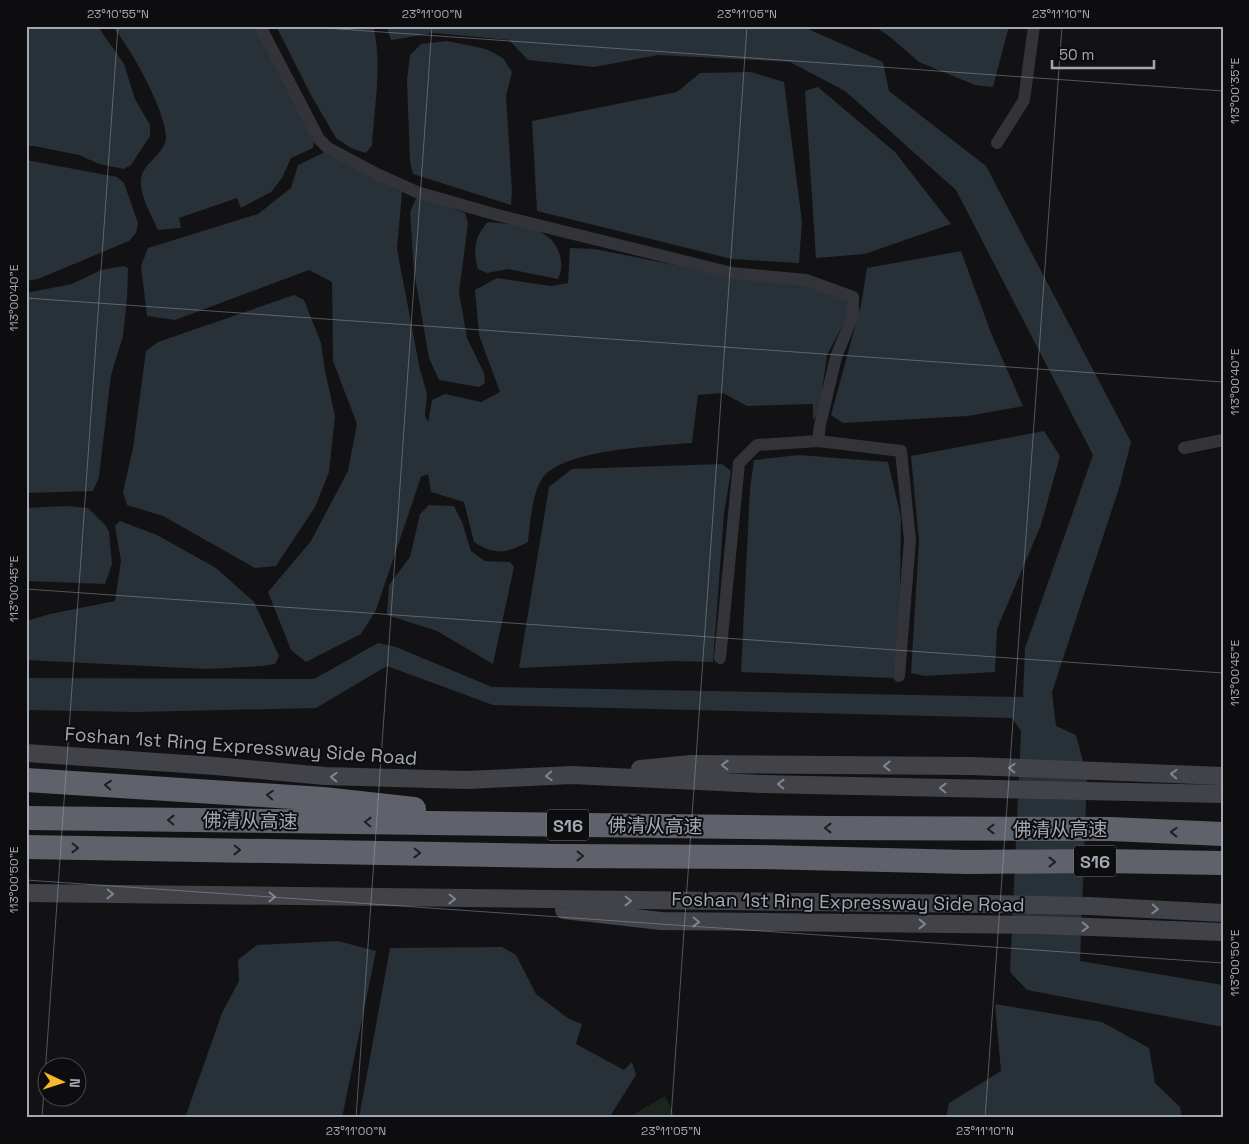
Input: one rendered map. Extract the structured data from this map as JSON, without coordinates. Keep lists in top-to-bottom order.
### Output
{
  "streets": {
    "highway": ["佛清从高速", "S16"],
    "main road": ["Foshan 1st Ring Expressway Side Road"]
  },
  "scale_bar": "50 m",
  "north": "right",
  "coordinates": [
    "23°10'55\"N",
    "23°11'00\"N",
    "23°11'05\"N",
    "23°11'10\"N",
    "113°00'35\"E",
    "113°00'40\"E",
    "113°00'45\"E",
    "113°00'50\"E"
  ]
}
